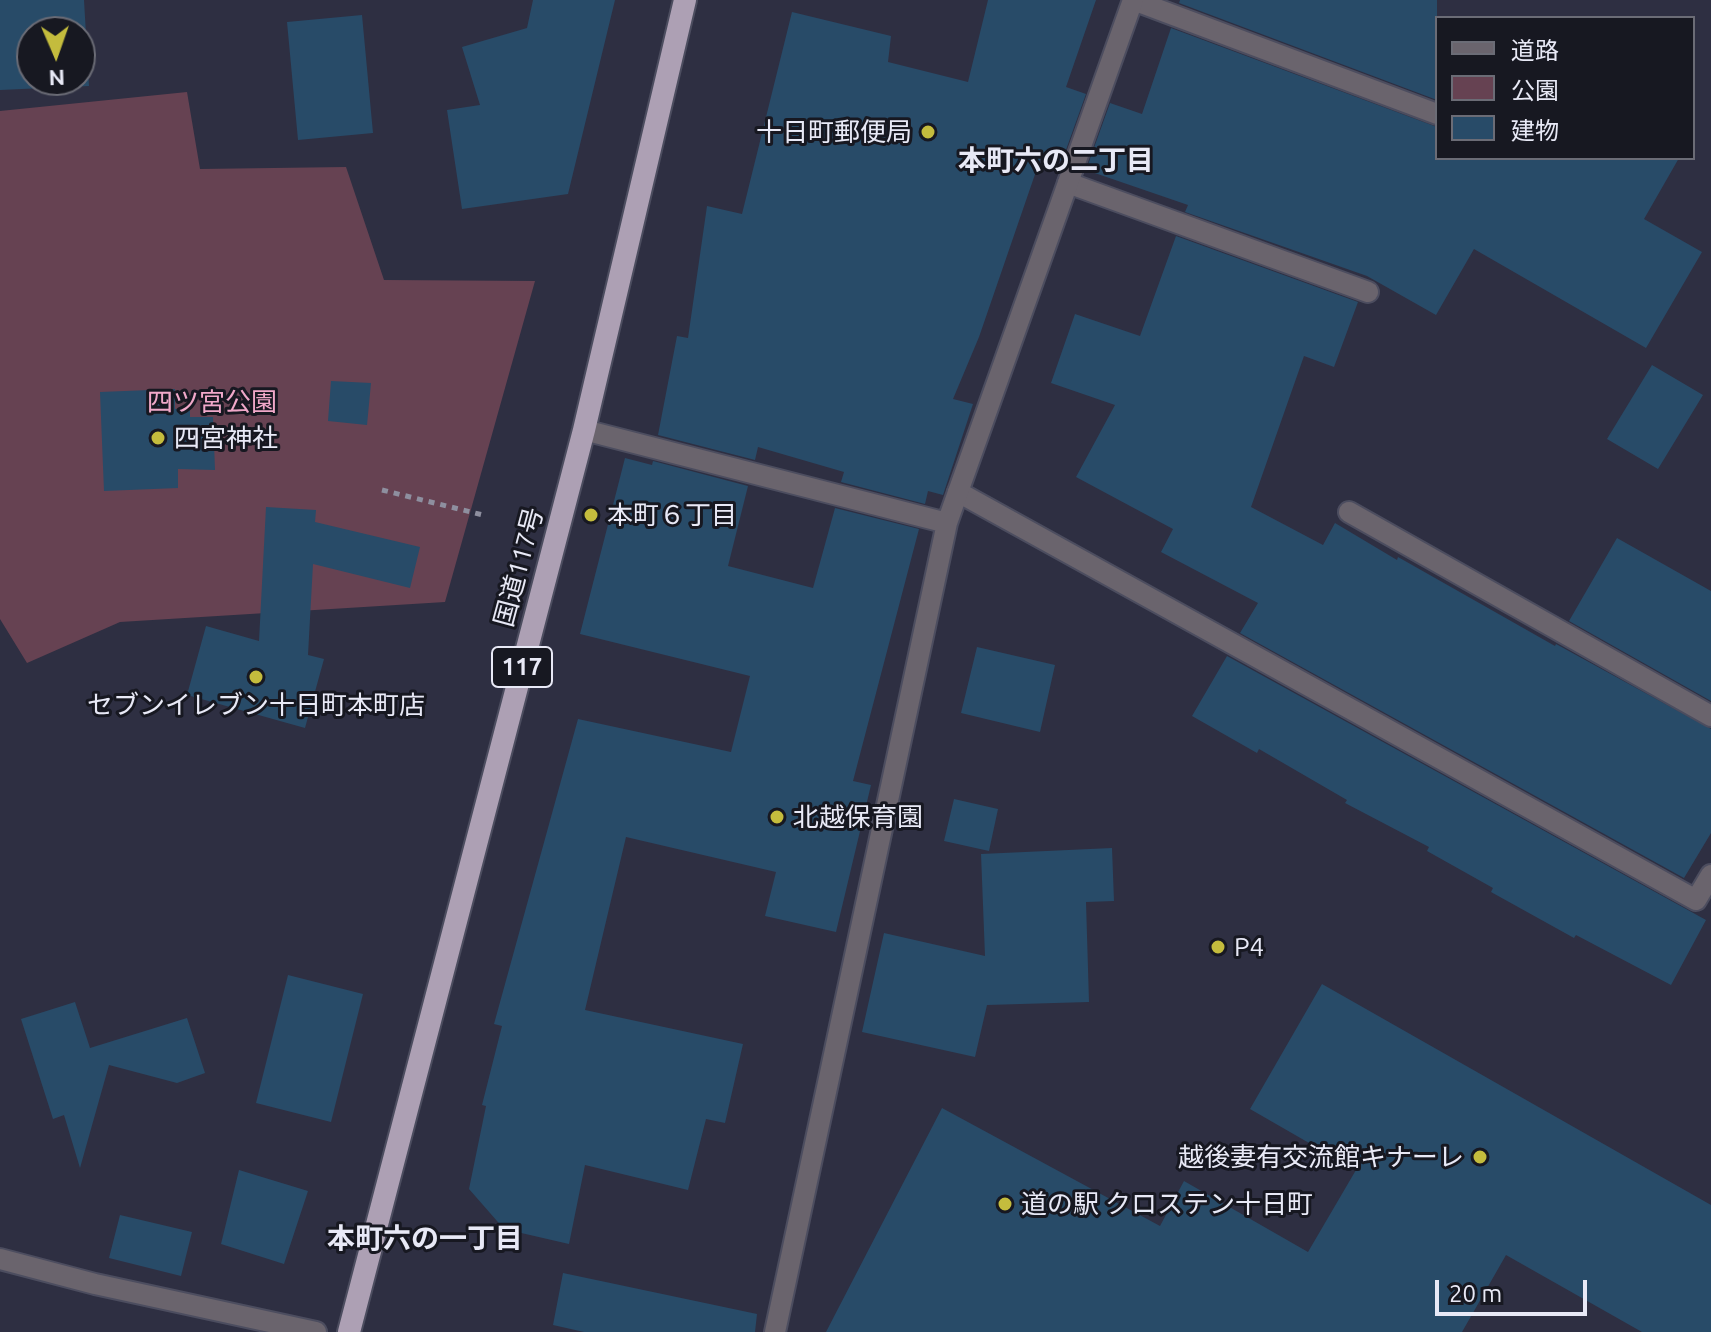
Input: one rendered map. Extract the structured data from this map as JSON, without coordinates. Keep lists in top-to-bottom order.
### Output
{
  "streets": {
    "highway": ["国道117号", "117"]
  },
  "districts": ["本町六の二丁目", "本町六の一丁目"],
  "parks": ["四ツ宮公園"],
  "places": [
    "十日町郵便局",
    "四宮神社",
    "本町６丁目",
    "セブンイレブン十日町本町店",
    "北越保育園",
    "P4",
    "越後妻有交流館キナーレ",
    "道の駅 クロステン十日町"
  ],
  "legend": ["道路", "公園", "建物"],
  "scale_bar": "20 m",
  "north": "bottom"
}
